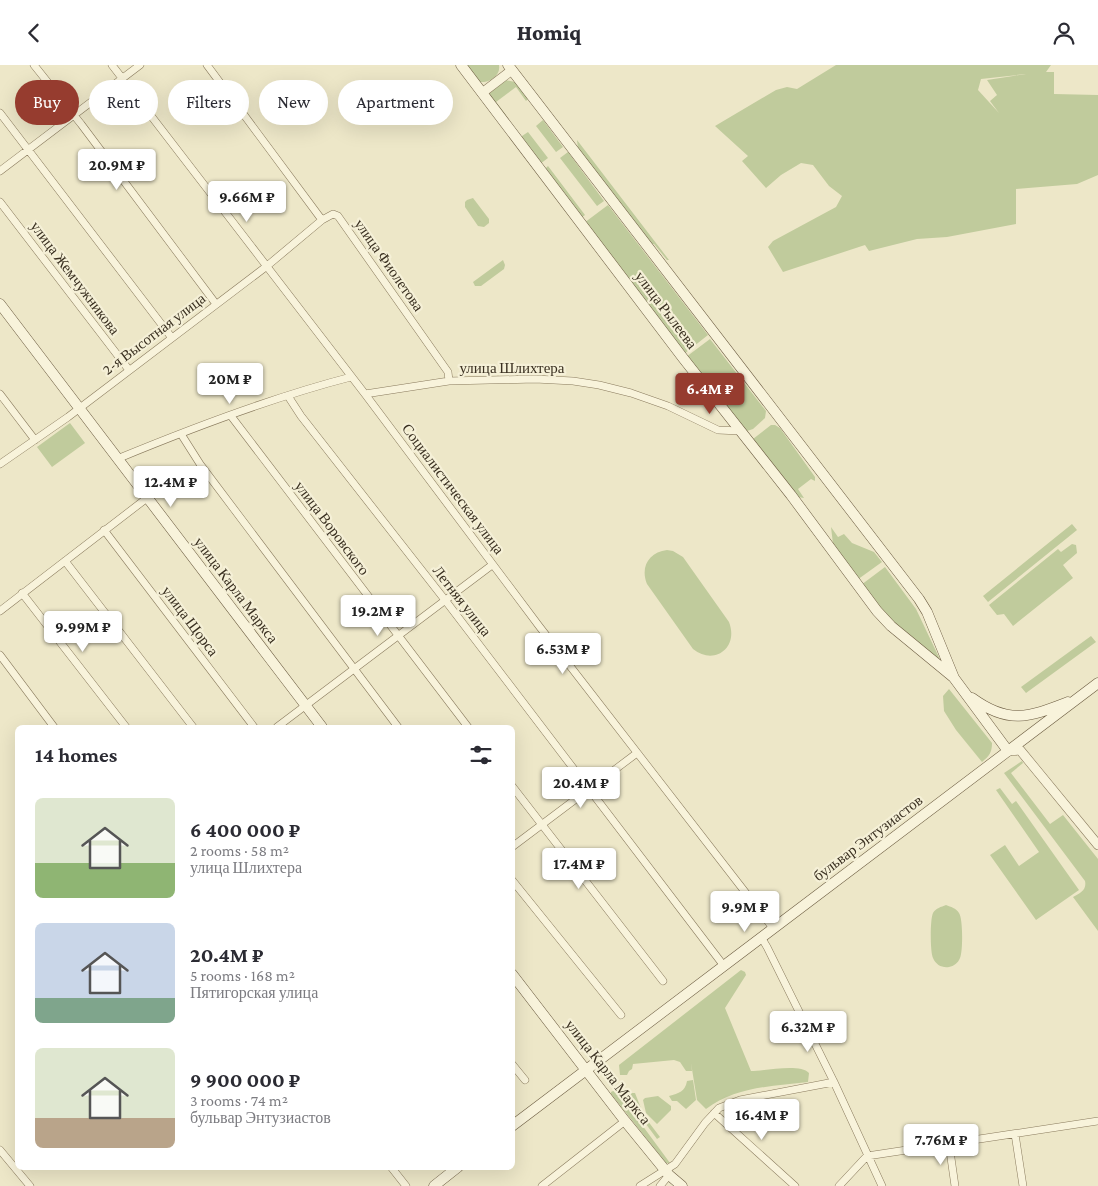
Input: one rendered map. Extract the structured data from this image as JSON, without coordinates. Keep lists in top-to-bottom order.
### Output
{
  "streets": {
    "main road": ["улица Рылеева", "улица Карла Маркса", "бульвар Энтузиастов"],
    "street": [
      "улица Фиолетова",
      "улица Жемчужникова",
      "2-я Высотная улица",
      "улица Шлихтера",
      "Социалистическая улица",
      "улица Воровского",
      "Летняя улица",
      "улица Щорса"
    ]
  },
  "crossings": [
    ["улица Фиолетова", "2-я Высотная улица"],
    ["улица Фиолетова", "улица Шлихтера"],
    ["улица Жемчужникова", "2-я Высотная улица"],
    ["улица Рылеева", "улица Шлихтера"],
    ["улица Рылеева", "бульвар Энтузиастов"],
    ["2-я Высотная улица", "Социалистическая улица"],
    ["2-я Высотная улица", "улица Карла Маркса"],
    ["улица Шлихтера", "Социалистическая улица"],
    ["Социалистическая улица", "бульвар Энтузиастов"],
    ["улица Карла Маркса", "бульвар Энтузиастов"],
    ["Летняя улица", "бульвар Энтузиастов"]
  ],
  "page": {
    "header": "Homiq",
    "chip": [
      "Buy",
      "Rent",
      "Filters",
      "New",
      "Apartment"
    ],
    "price": [
      "20.9M ₽",
      "9.66M ₽",
      "20M ₽",
      "6.4M ₽",
      "12.4M ₽",
      "19.2M ₽",
      "9.99M ₽",
      "6.53M ₽",
      "20.4M ₽",
      "17.4M ₽",
      "9.9M ₽",
      "6.32M ₽",
      "16.4M ₽",
      "7.76M ₽"
    ],
    "heading": "14 homes",
    "list": [
      {
        "name": "6 400 000 ₽",
        "note": "2 rooms · 58 m² · улица Шлихтера"
      },
      {
        "name": "20.4M ₽",
        "note": "5 rooms · 168 m² · Пятигорская улица"
      },
      {
        "name": "9 900 000 ₽",
        "note": "3 rooms · 74 m² · бульвар Энтузиастов"
      }
    ]
  }
}
